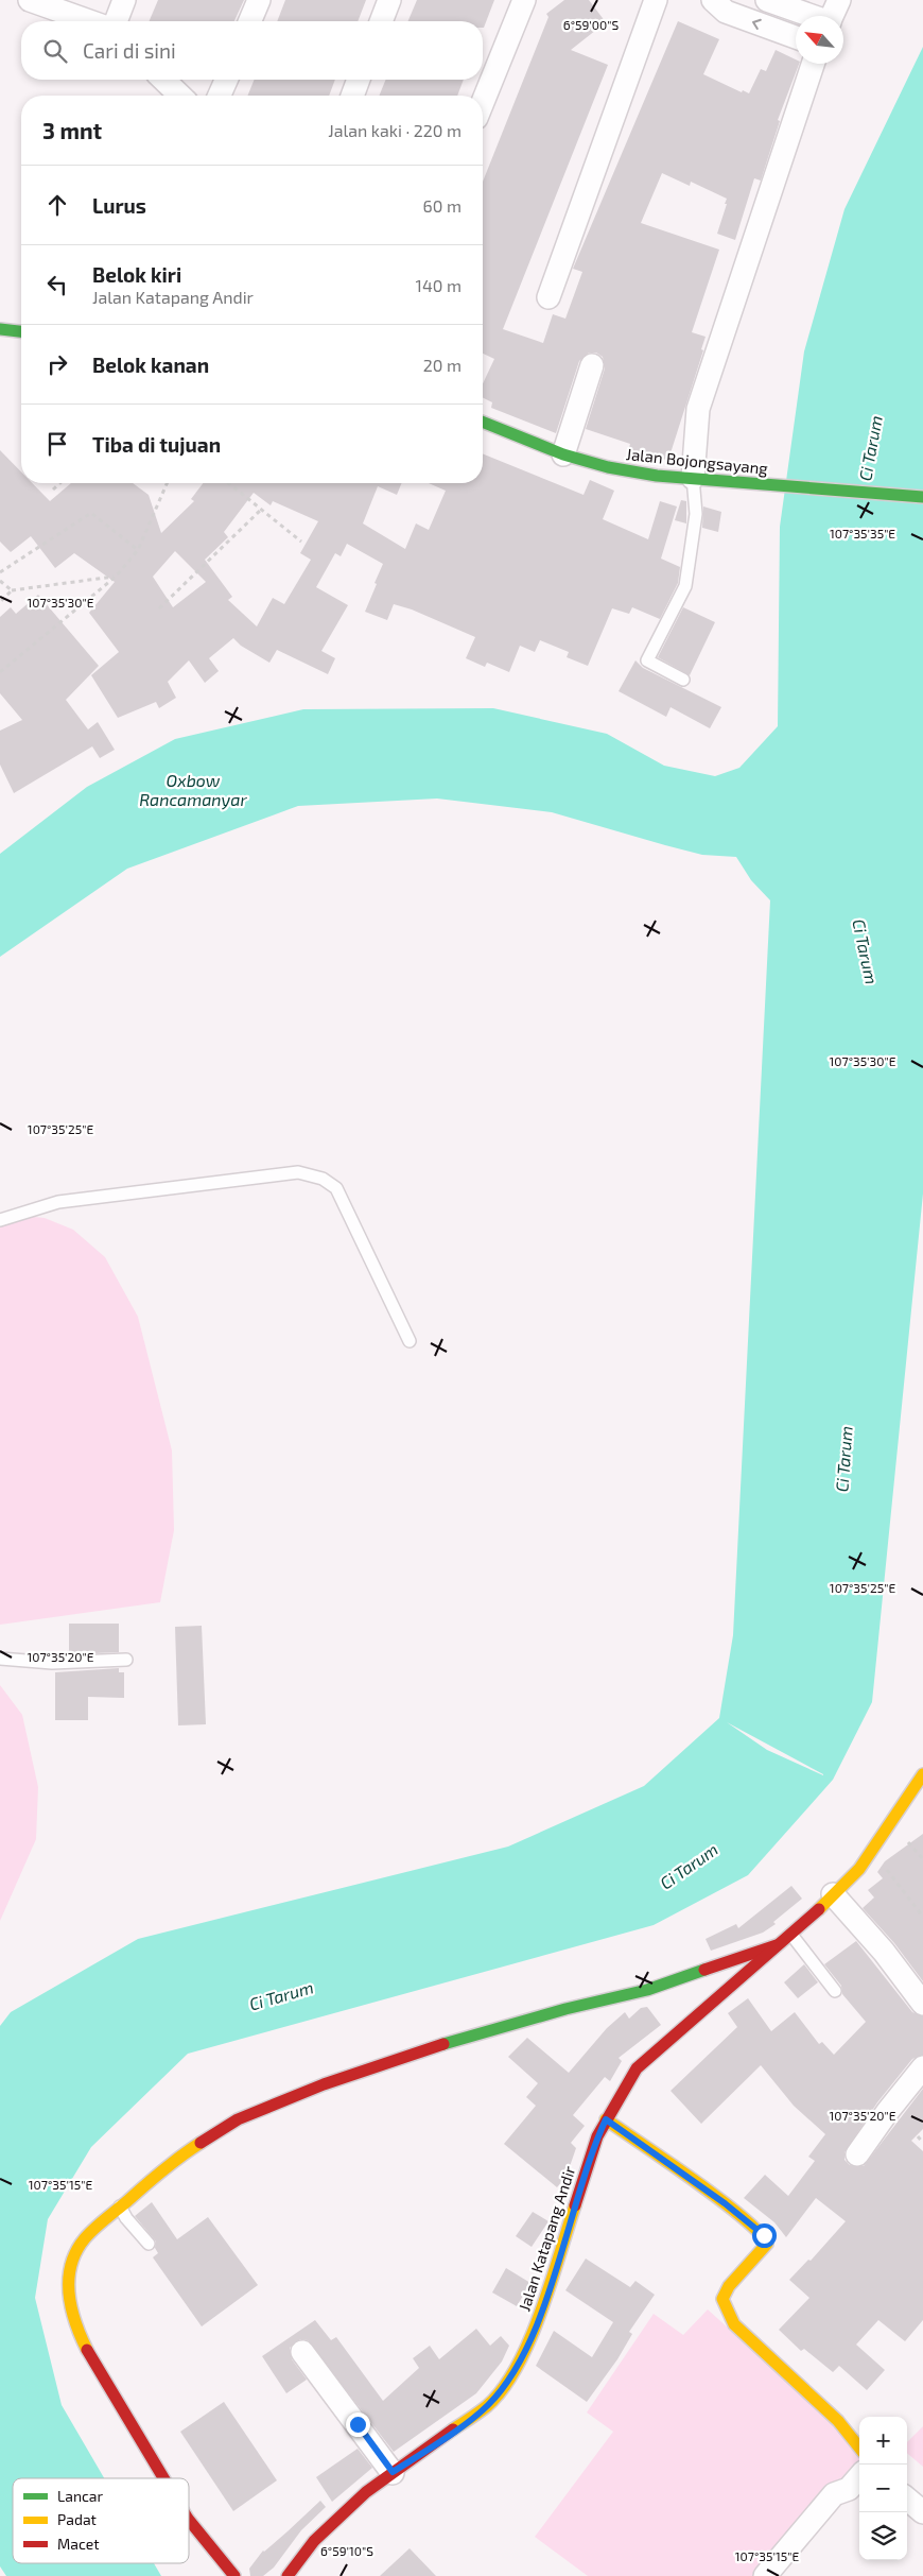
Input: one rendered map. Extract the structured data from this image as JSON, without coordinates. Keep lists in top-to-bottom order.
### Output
{
  "streets": {
    "street": ["Jalan Bojongsayang", "Jalan Katapang Andir"]
  },
  "water": ["Ci Tarum", "Oxbow Rancamanyar"],
  "legend": ["Lancar", "Padat", "Macet"],
  "north": "top left",
  "page": {
    "search": "Cari di sini",
    "heading": ["3 mnt", "Jalan kaki · 220 m"],
    "list": [
      ["Lurus", "60 m"],
      ["Belok kiri", "Jalan Katapang Andir", "140 m"],
      ["Belok kanan", "20 m"],
      "Tiba di tujuan"
    ],
    "map_buttons": ["+", "−"]
  },
  "coordinates": [
    "6°59'00\"S",
    "107°35'35\"E",
    "107°35'30\"E",
    "107°35'25\"E",
    "107°35'20\"E",
    "107°35'15\"E",
    "6°59'10\"S"
  ]
}
